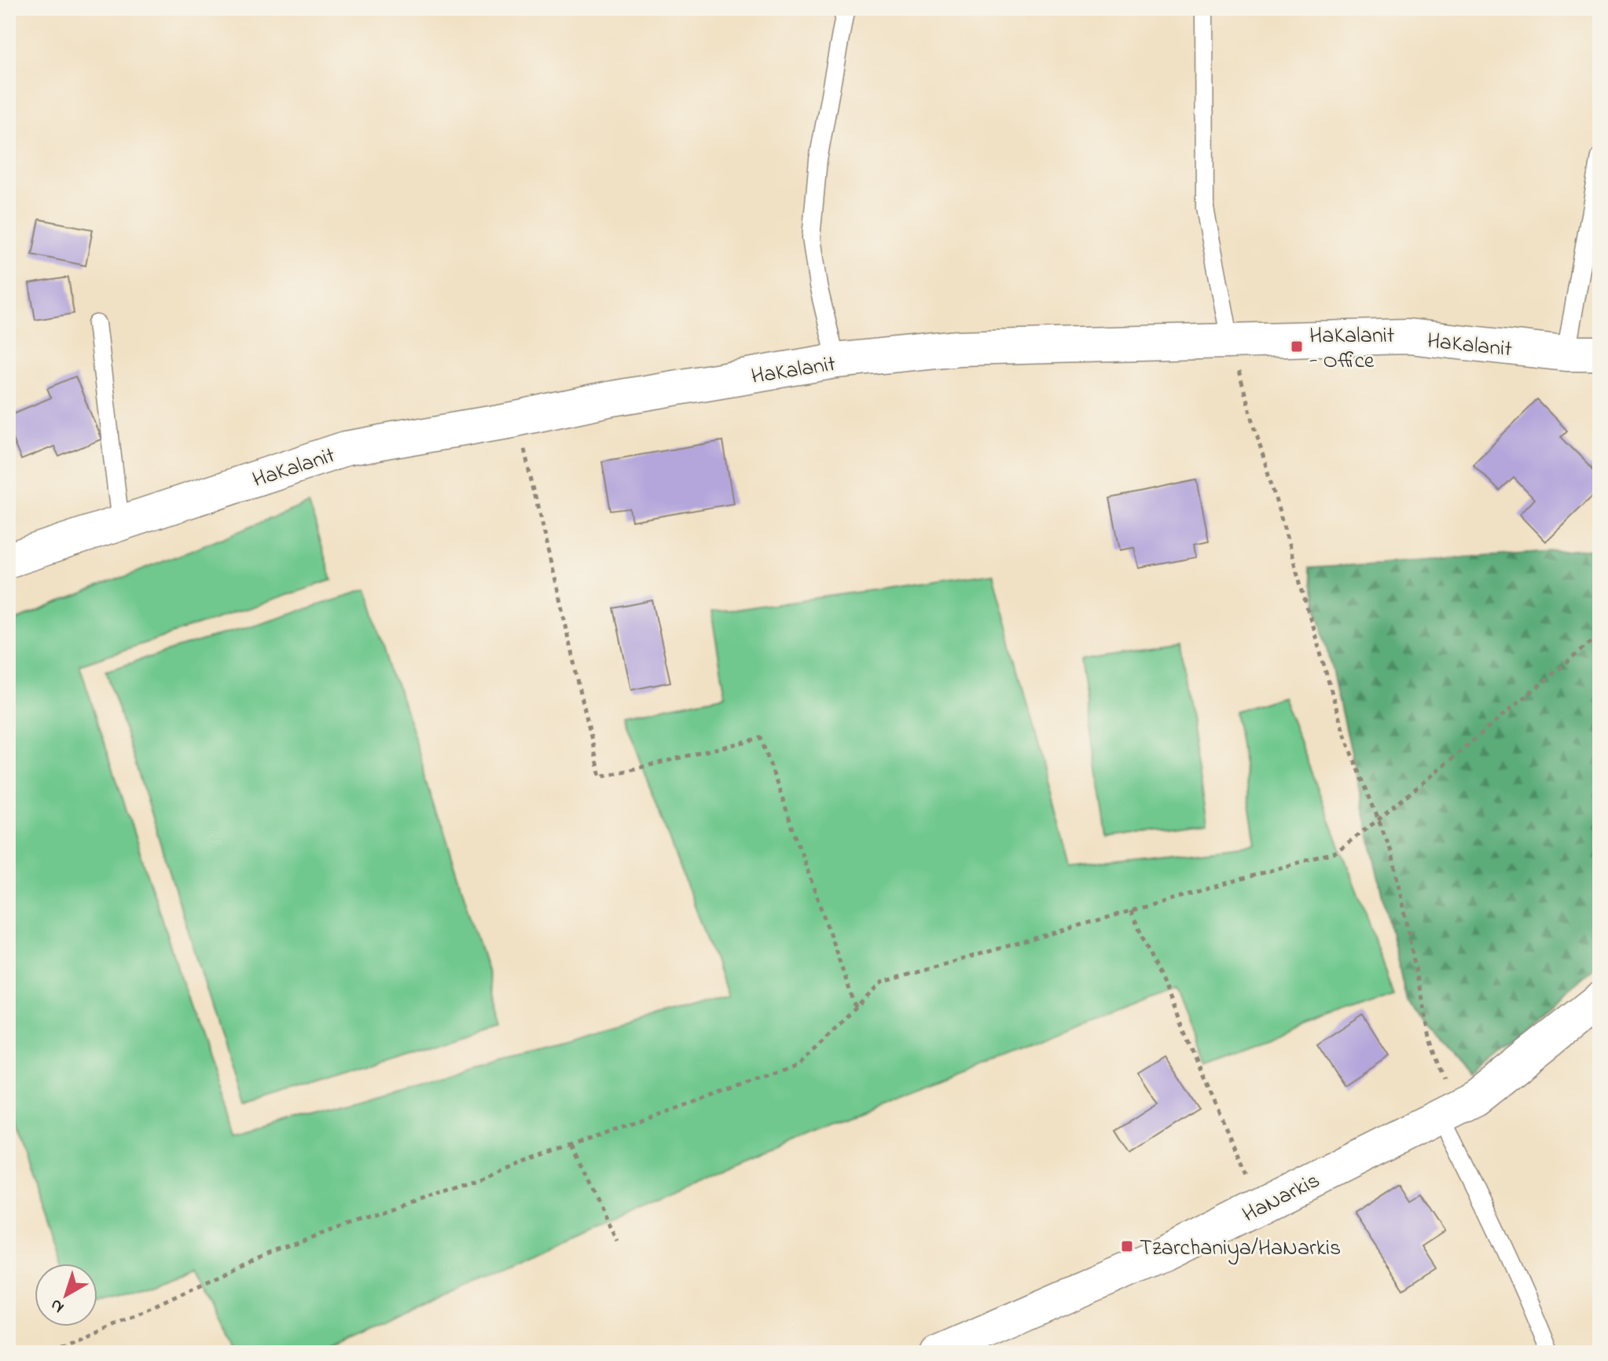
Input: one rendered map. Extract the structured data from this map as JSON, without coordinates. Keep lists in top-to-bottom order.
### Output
{
  "streets": {
    "street": ["HaKalanit", "HaNarkis"]
  },
  "places": {
    "transit": ["HaKalanit - Office", "Tzarchaniya/HaNarkis"]
  },
  "north": "bottom left"
}
